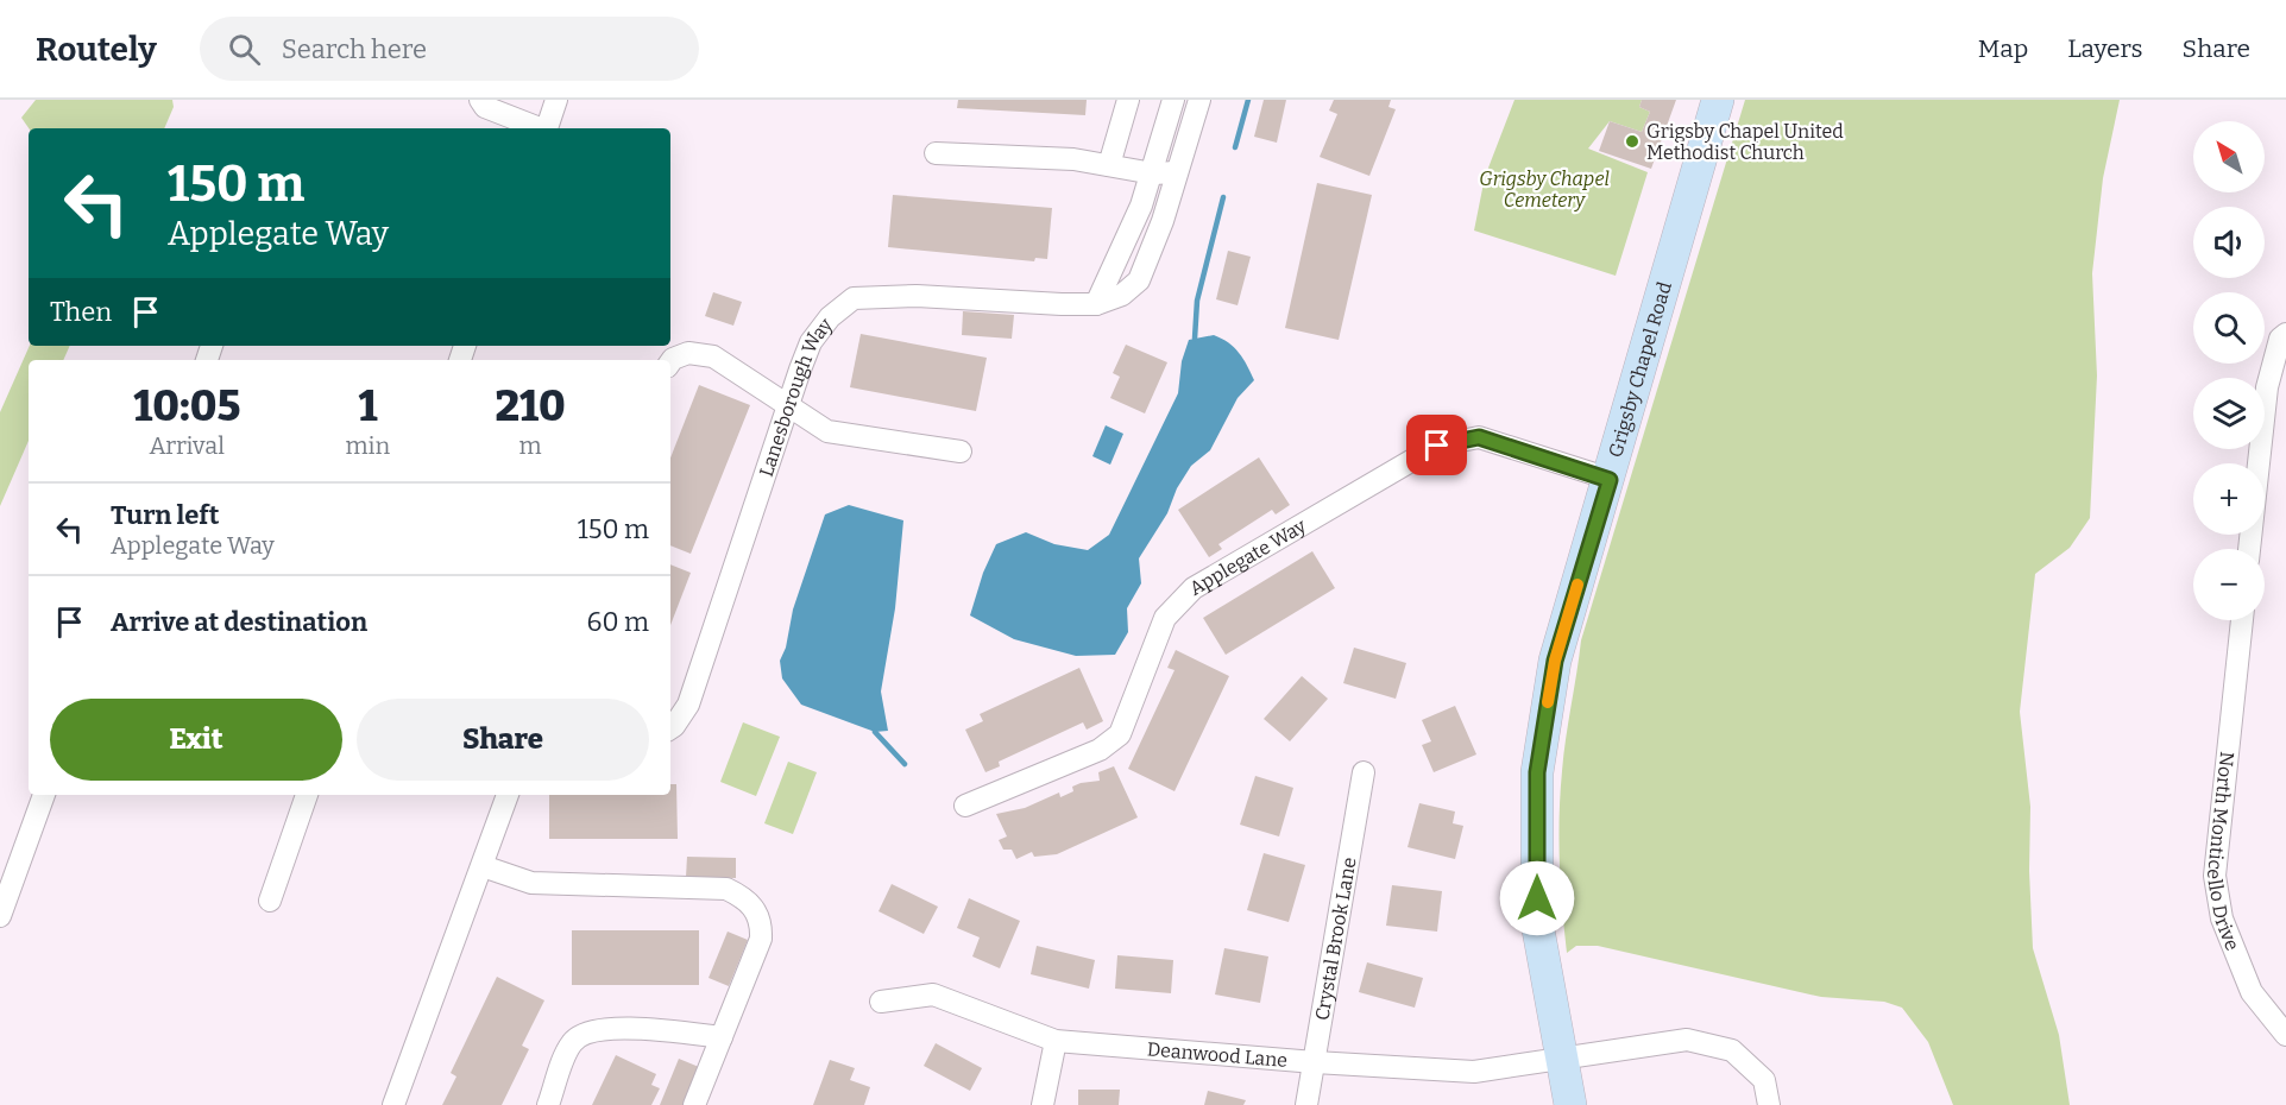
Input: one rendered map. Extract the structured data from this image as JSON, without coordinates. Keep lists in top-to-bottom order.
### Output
{
  "streets": {
    "street": [
      "Grigsby Chapel Road",
      "Lanesborough Way",
      "Applegate Way",
      "North Monticello Drive",
      "Crystal Brook Lane",
      "Deanwood Lane"
    ]
  },
  "crossings": [
    ["Grigsby Chapel Road", "Applegate Way"],
    ["Grigsby Chapel Road", "Deanwood Lane"],
    ["Crystal Brook Lane", "Deanwood Lane"]
  ],
  "parks": ["Grigsby Chapel Cemetery"],
  "places": ["Grigsby Chapel United Methodist Church"],
  "north": "top left",
  "page": {
    "header": "Routely",
    "search": "Search here",
    "nav": ["Map", "Layers", "Share"],
    "map_buttons": ["+", "−"],
    "turn": ["150 m", "Applegate Way"],
    "then": "Then",
    "eta": [
      "10:05",
      "Arrival",
      "1",
      "min",
      "210",
      "m"
    ],
    "list": [
      {
        "name": "Turn left",
        "note": "Applegate Way",
        "value": "150 m"
      },
      {
        "name": "Arrive at destination",
        "value": "60 m"
      }
    ],
    "buttons": ["Exit", "Share"]
  }
}
